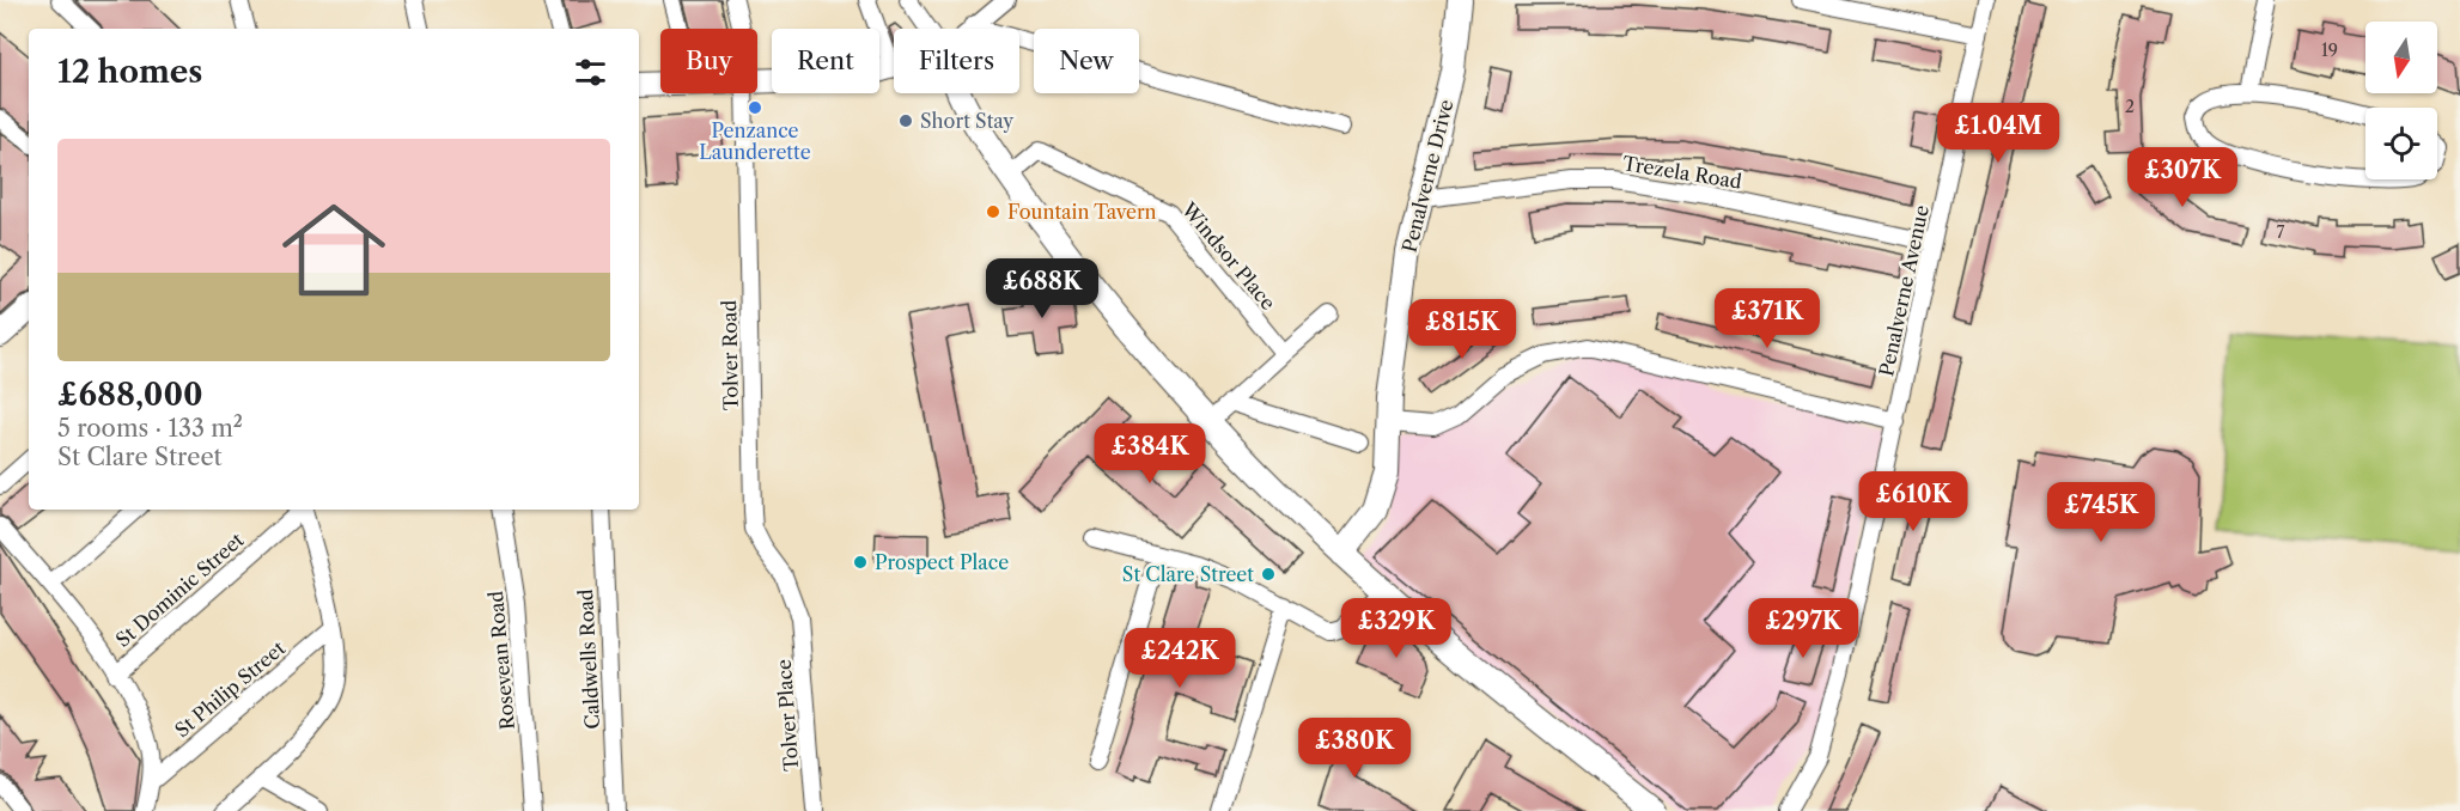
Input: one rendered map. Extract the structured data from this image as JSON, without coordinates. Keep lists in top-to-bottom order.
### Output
{
  "streets": {
    "street": [
      "Trezela Road",
      "Penalverne Drive",
      "Windsor Place",
      "Penalverne Avenue",
      "Tolver Road",
      "St Dominic Street",
      "Caldwells Road",
      "Rosevean Road",
      "St Philip Street",
      "Tolver Place"
    ]
  },
  "crossings": [
    ["Trezela Road", "Penalverne Drive"],
    ["Trezela Road", "Penalverne Avenue"],
    ["Tolver Road", "Tolver Place"]
  ],
  "places": [
    "Penzance Launderette",
    "Short Stay",
    "Fountain Tavern",
    "Prospect Place",
    "St Clare Street"
  ],
  "house_numbers": ["19", "2", "7"],
  "north": "bottom",
  "page": {
    "chip": [
      "Buy",
      "Rent",
      "Filters",
      "New"
    ],
    "heading": "12 homes",
    "price": [
      "£1.04M",
      "£307K",
      "£688K",
      "£371K",
      "£815K",
      "£384K",
      "£610K",
      "£745K",
      "£329K",
      "£297K",
      "£242K",
      "£380K"
    ],
    "list": [
      {
        "name": "£688,000",
        "note": "5 rooms · 133 m² · St Clare Street"
      }
    ]
  }
}
